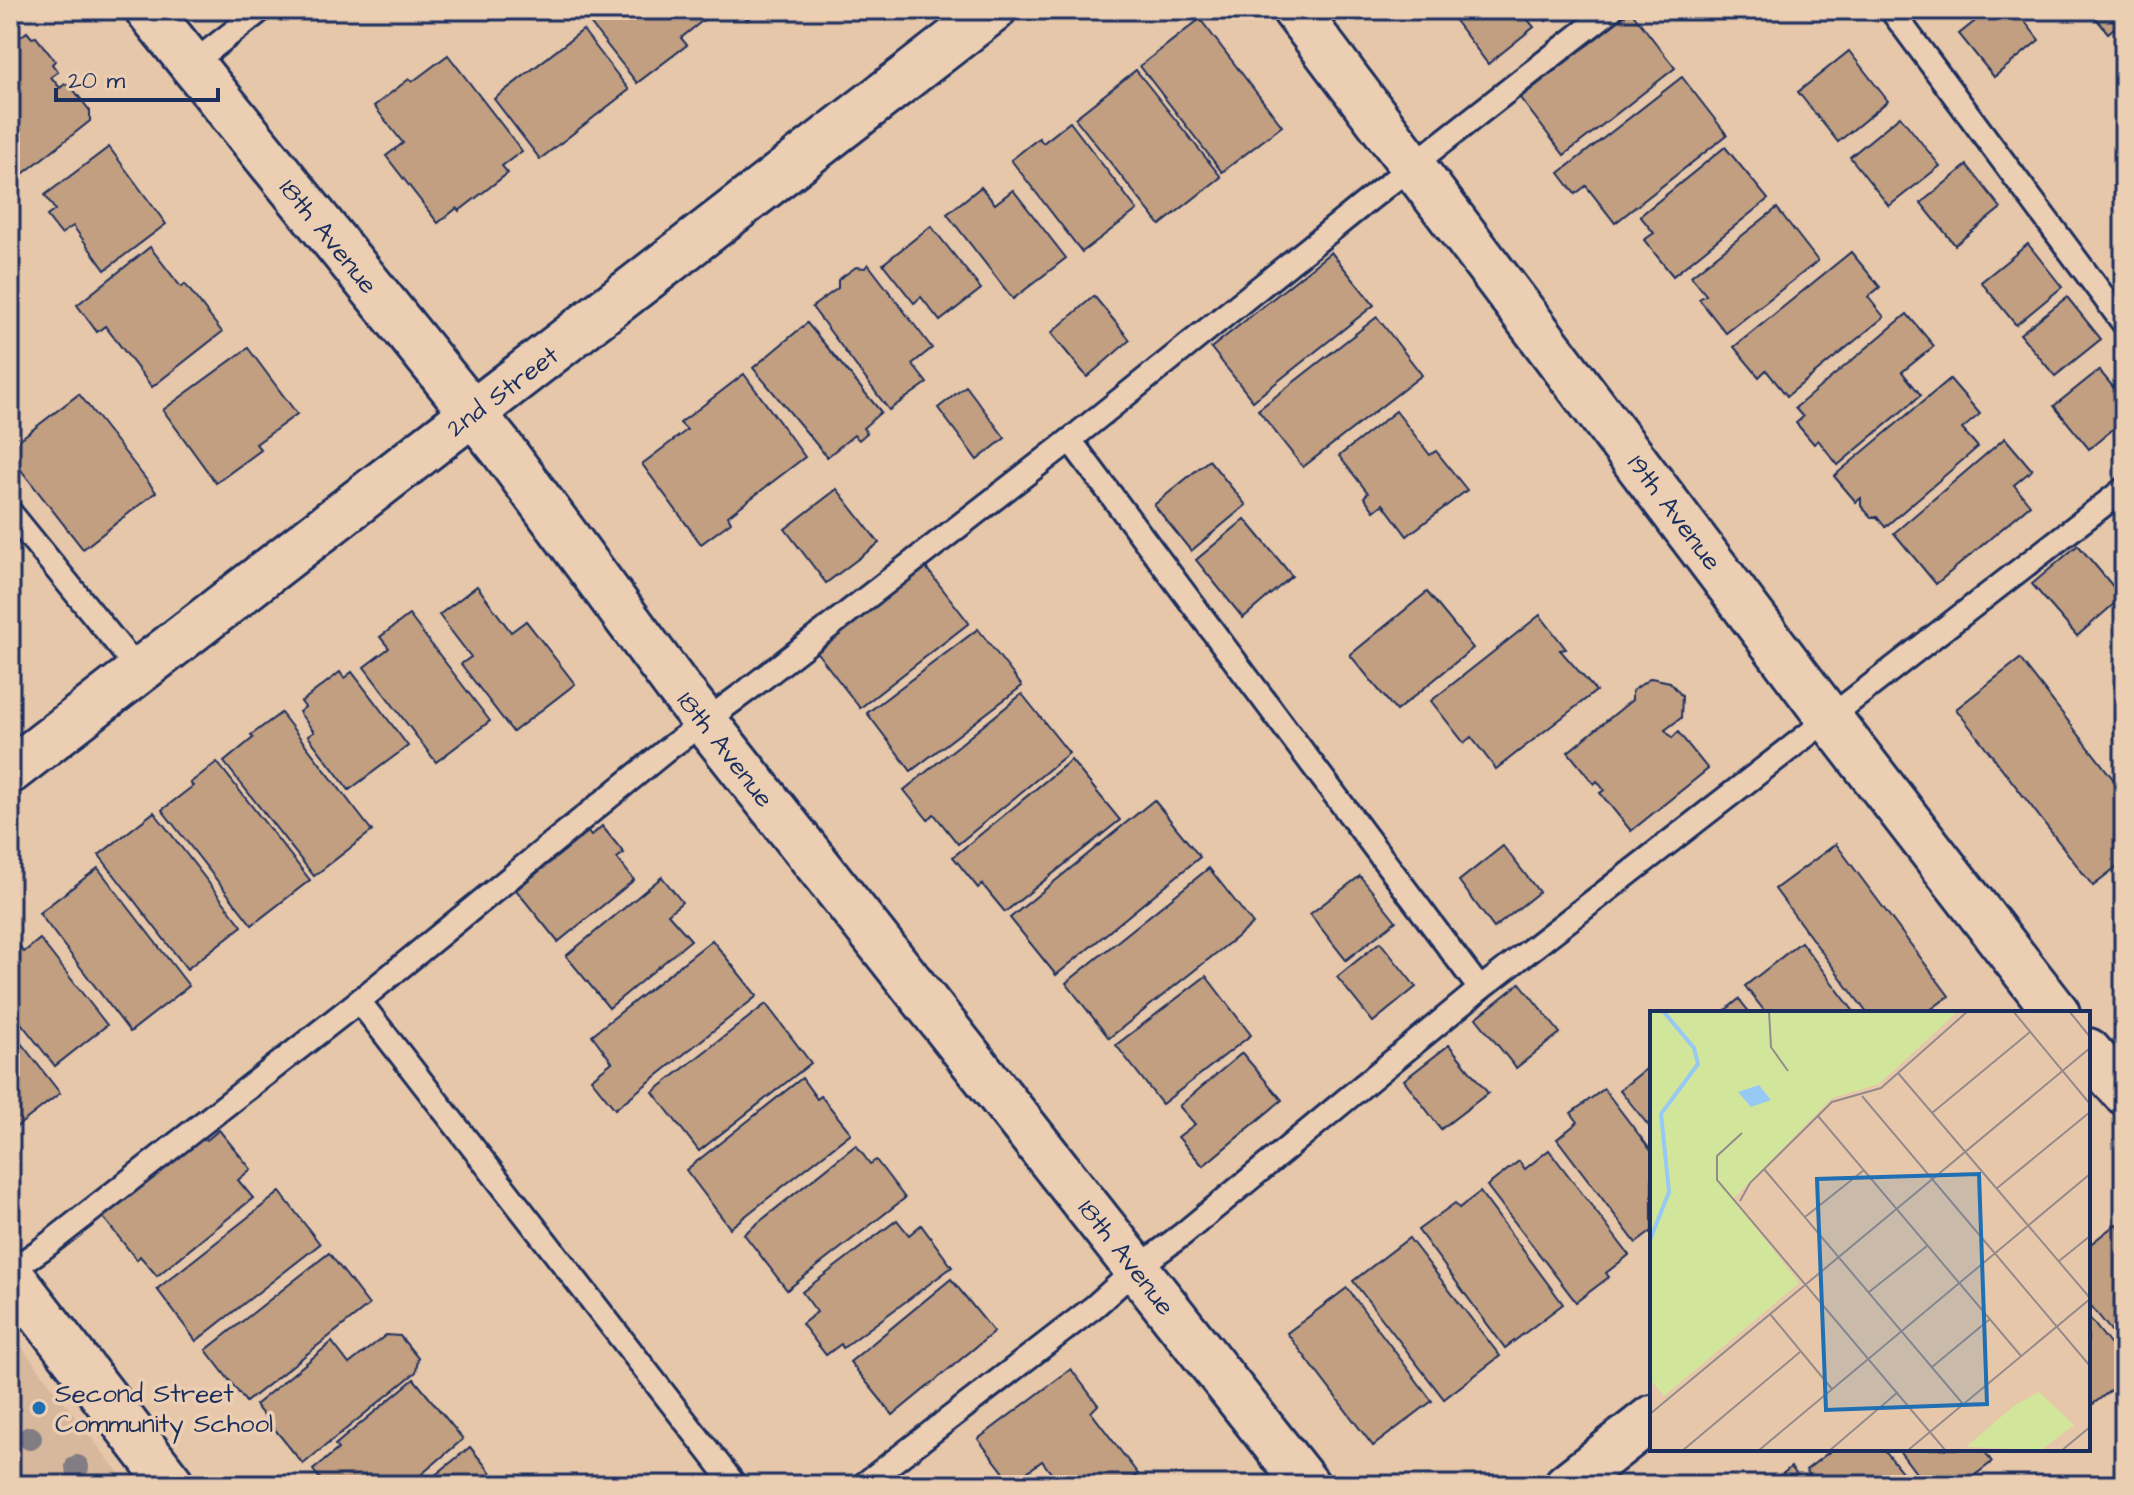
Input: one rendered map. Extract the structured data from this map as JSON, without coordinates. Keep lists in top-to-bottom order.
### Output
{
  "streets": {
    "street": ["18th Avenue", "2nd Street", "19th Avenue"]
  },
  "crossings": [
    ["18th Avenue", "2nd Street"]
  ],
  "places": ["Second Street Community School"],
  "scale_bar": "20 m"
}
